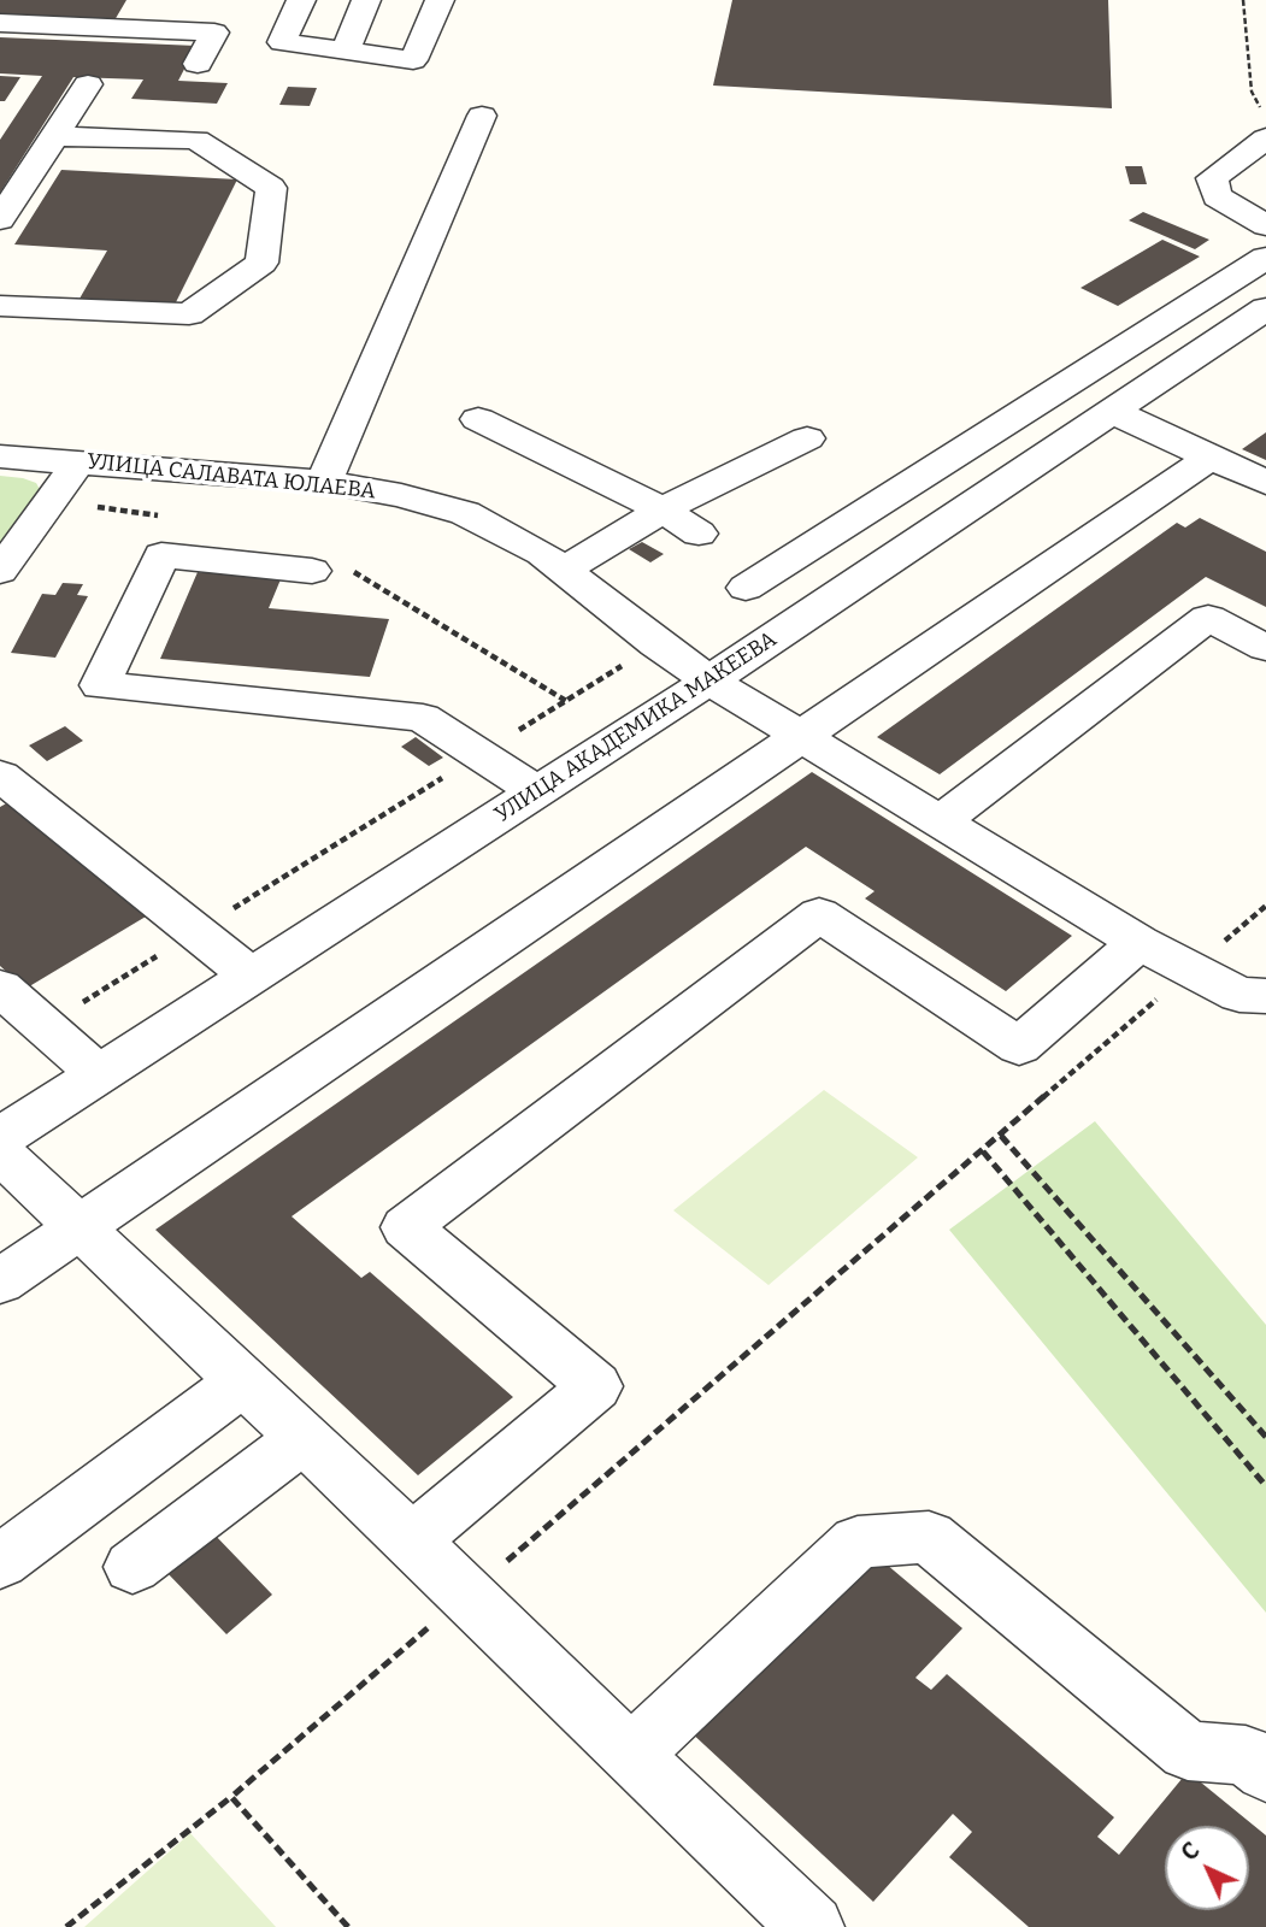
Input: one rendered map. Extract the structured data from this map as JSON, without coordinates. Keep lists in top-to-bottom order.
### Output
{
  "streets": {
    "street": ["УЛИЦА САЛАВАТА ЮЛАЕВА", "УЛИЦА АКАДЕМИКА МАКЕЕВА"]
  },
  "crossings": [
    ["УЛИЦА САЛАВАТА ЮЛАЕВА", "УЛИЦА АКАДЕМИКА МАКЕЕВА"]
  ],
  "north": "top left"
}
